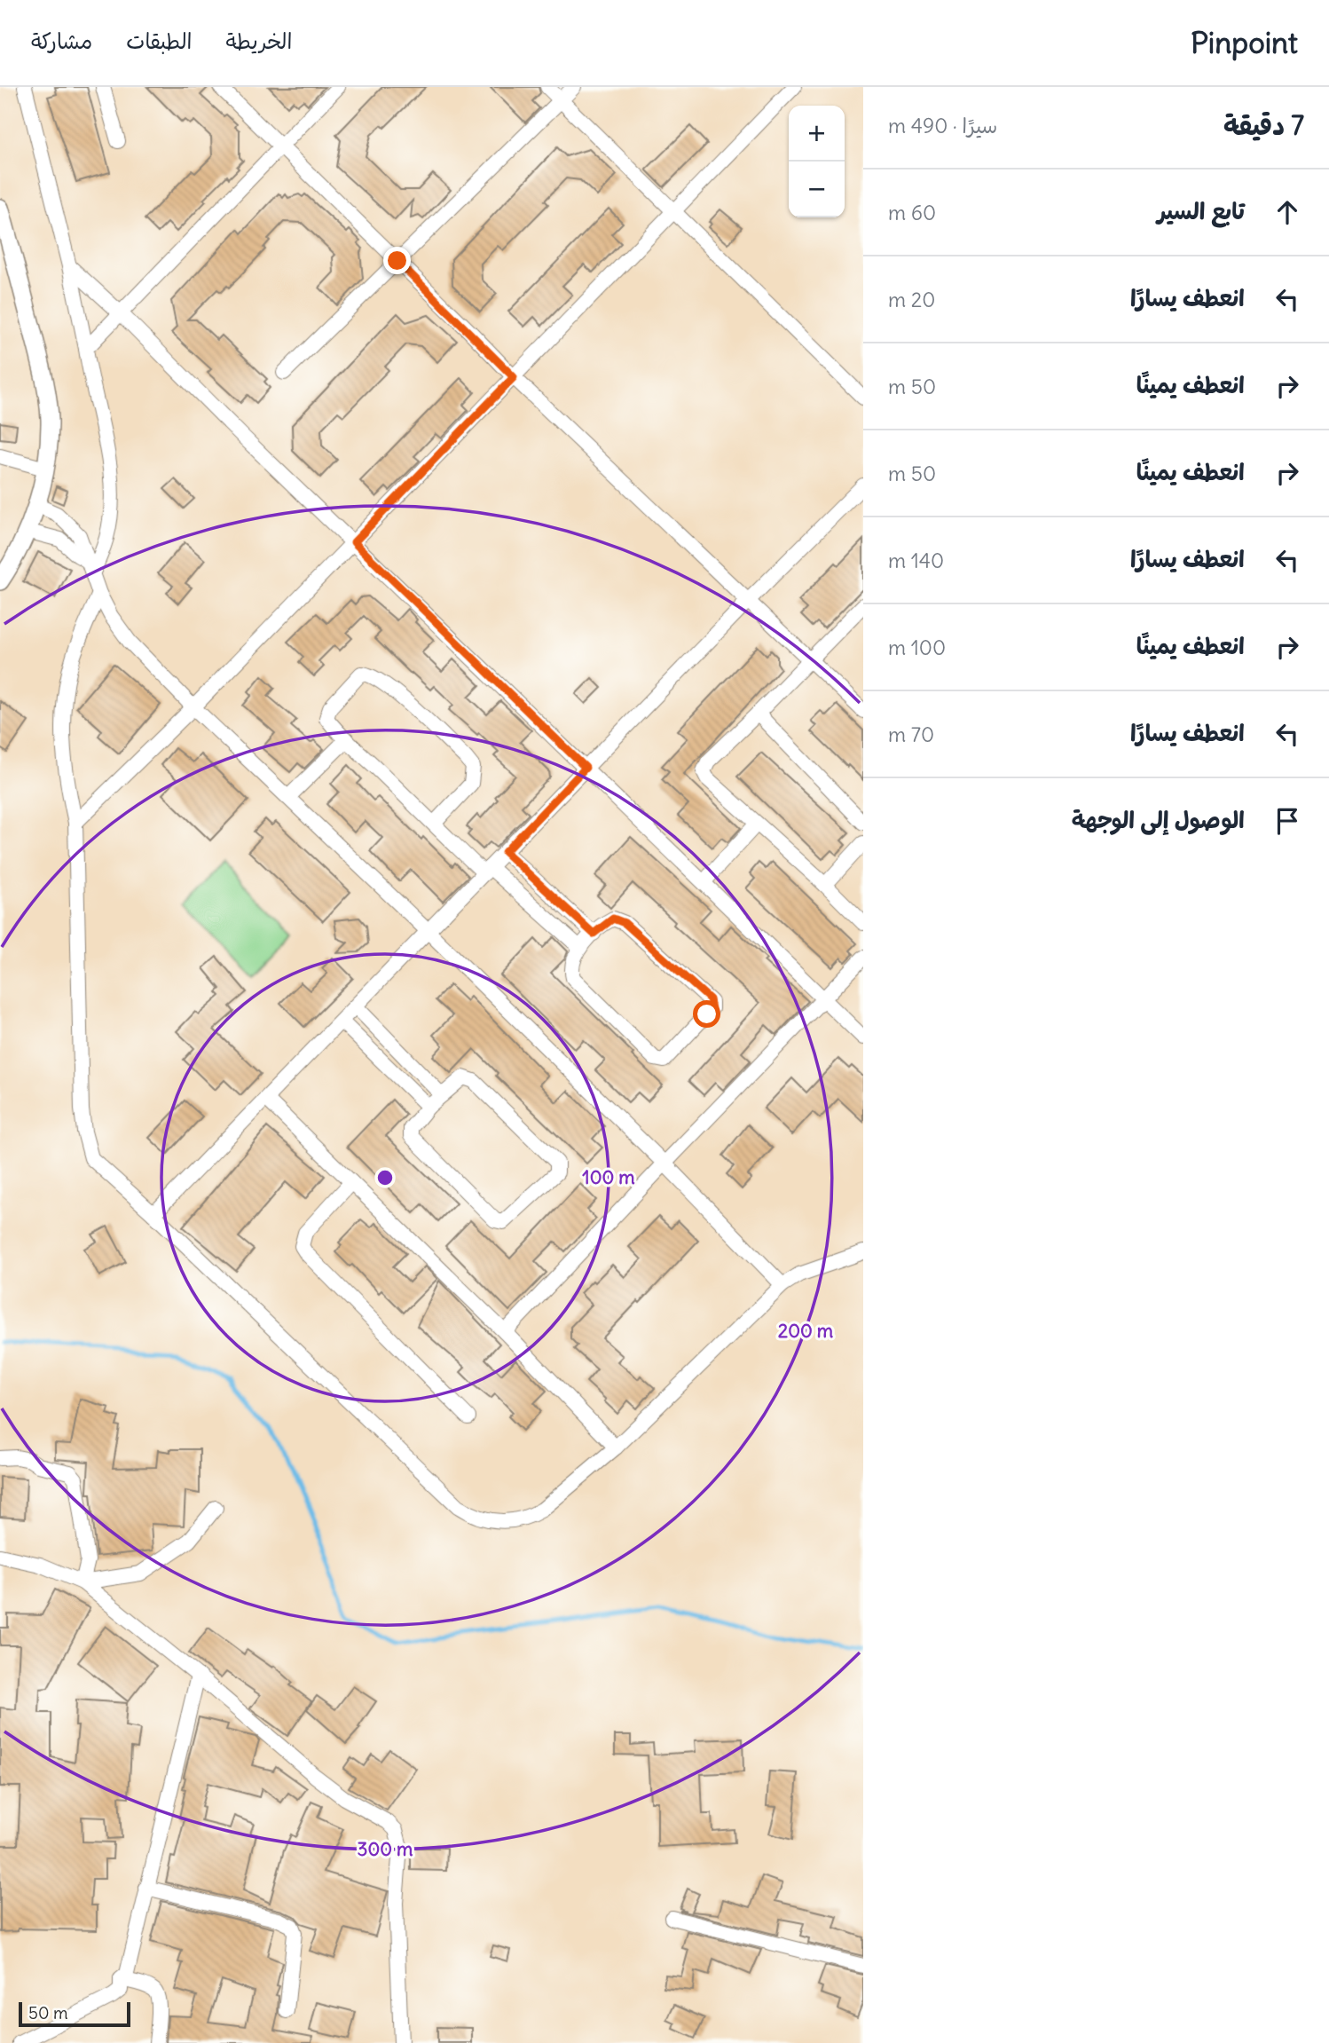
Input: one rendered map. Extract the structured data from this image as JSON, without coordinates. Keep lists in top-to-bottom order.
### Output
{
  "scale_bar": "50 m",
  "page": {
    "header": "Pinpoint",
    "nav": ["الخريطة", "الطبقات", "مشاركة"],
    "heading": ["7 دقيقة", "سيرًا · 490 m"],
    "map_buttons": ["+", "−"],
    "list": [
      ["تابع السير", "60 m"],
      ["انعطف يسارًا", "20 m"],
      ["انعطف يمينًا", "50 m"],
      ["انعطف يمينًا", "50 m"],
      ["انعطف يسارًا", "140 m"],
      ["انعطف يمينًا", "100 m"],
      ["انعطف يسارًا", "70 m"],
      "الوصول إلى الوجهة"
    ],
    "scale": "50 m"
  },
  "rings": ["100 m", "200 m", "300 m"]
}
